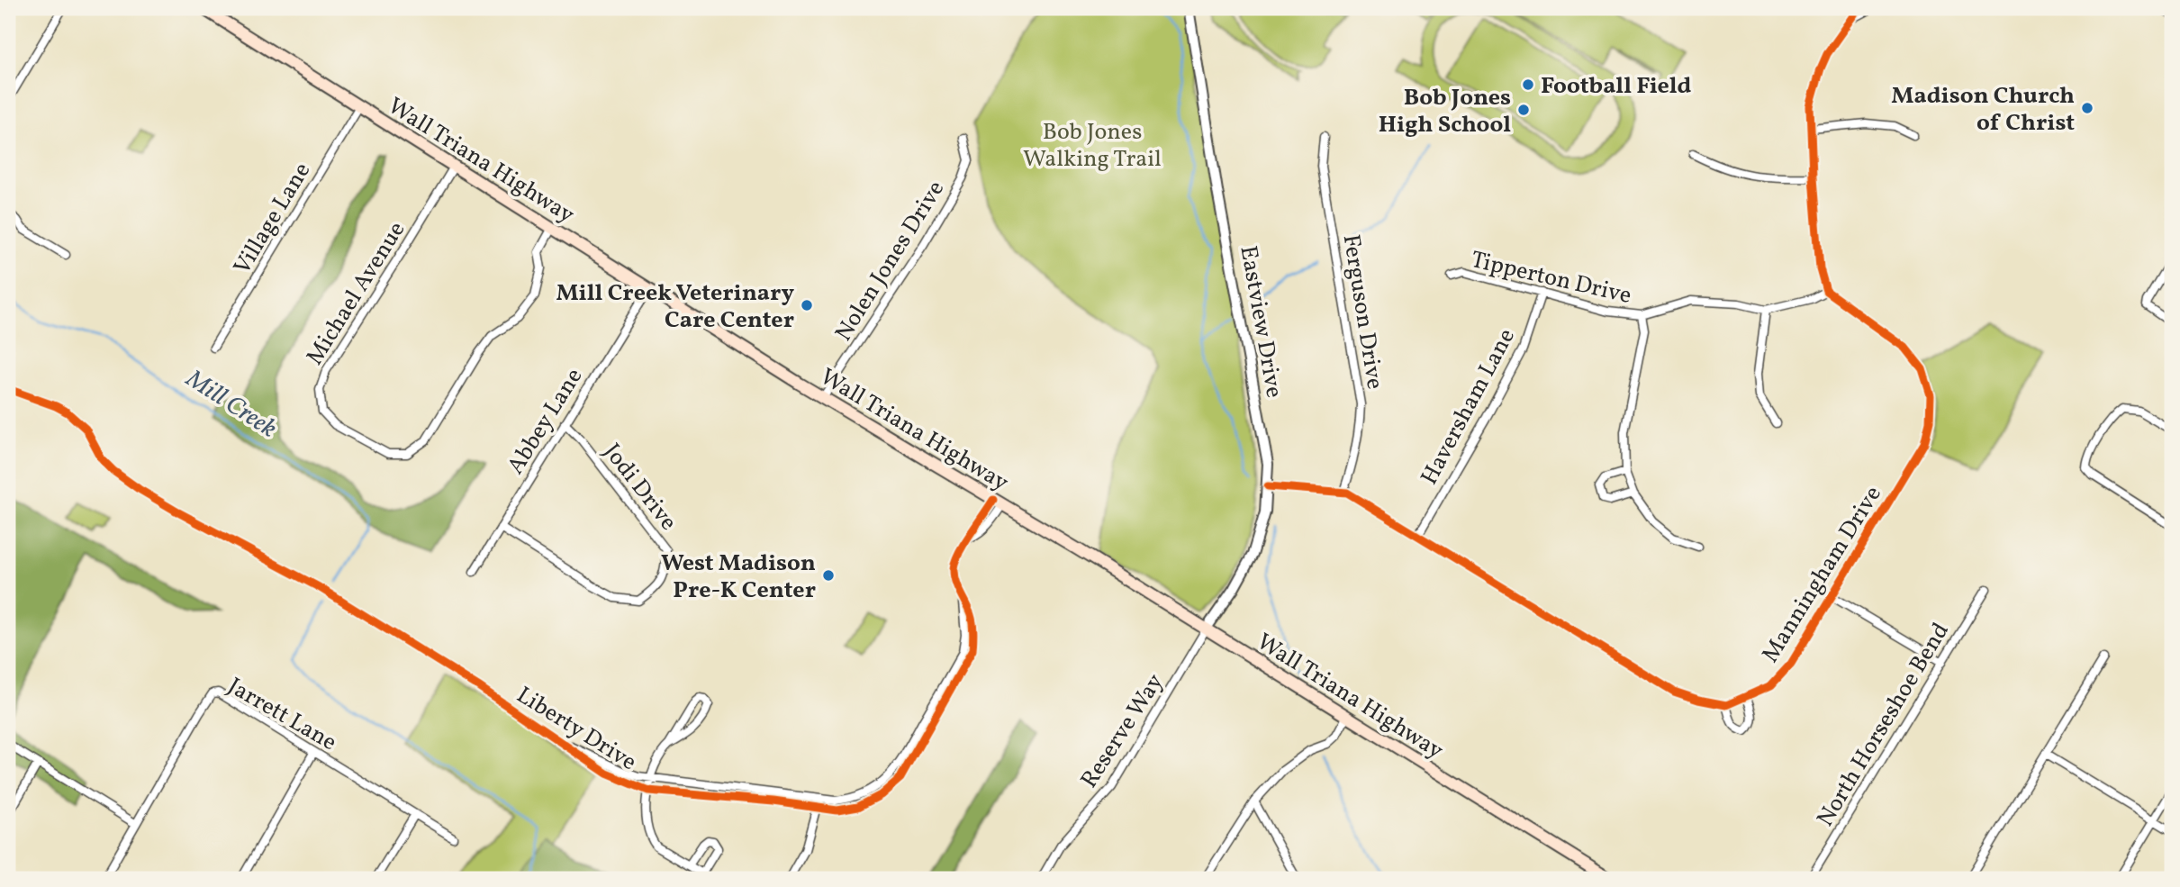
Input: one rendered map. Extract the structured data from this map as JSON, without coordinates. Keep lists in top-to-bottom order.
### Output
{
  "streets": {
    "main road": ["Wall Triana Highway"],
    "street": [
      "Village Lane",
      "Nolen Jones Drive",
      "Tipperton Drive",
      "Michael Avenue",
      "Ferguson Drive",
      "Eastview Drive",
      "Haversham Lane",
      "Abbey Lane",
      "Jodi Drive",
      "Manningham Drive",
      "Jarrett Lane",
      "North Horseshoe Bend",
      "Liberty Drive",
      "Reserve Way"
    ]
  },
  "crossings": [
    ["Wall Triana Highway", "Village Lane"],
    ["Wall Triana Highway", "Nolen Jones Drive"],
    ["Wall Triana Highway", "Michael Avenue"],
    ["Wall Triana Highway", "Eastview Drive"],
    ["Wall Triana Highway", "Abbey Lane"],
    ["Wall Triana Highway", "Liberty Drive"],
    ["Wall Triana Highway", "Reserve Way"],
    ["Tipperton Drive", "Haversham Lane"],
    ["Tipperton Drive", "Manningham Drive"],
    ["Eastview Drive", "Reserve Way"],
    ["Abbey Lane", "Jodi Drive"]
  ],
  "water": ["Mill Creek"],
  "parks": ["Bob Jones Walking Trail"],
  "places": [
    "Football Field",
    "Madison Church of Christ",
    "Bob Jones High School",
    "Mill Creek Veterinary Care Center",
    "West Madison Pre-K Center"
  ]
}
